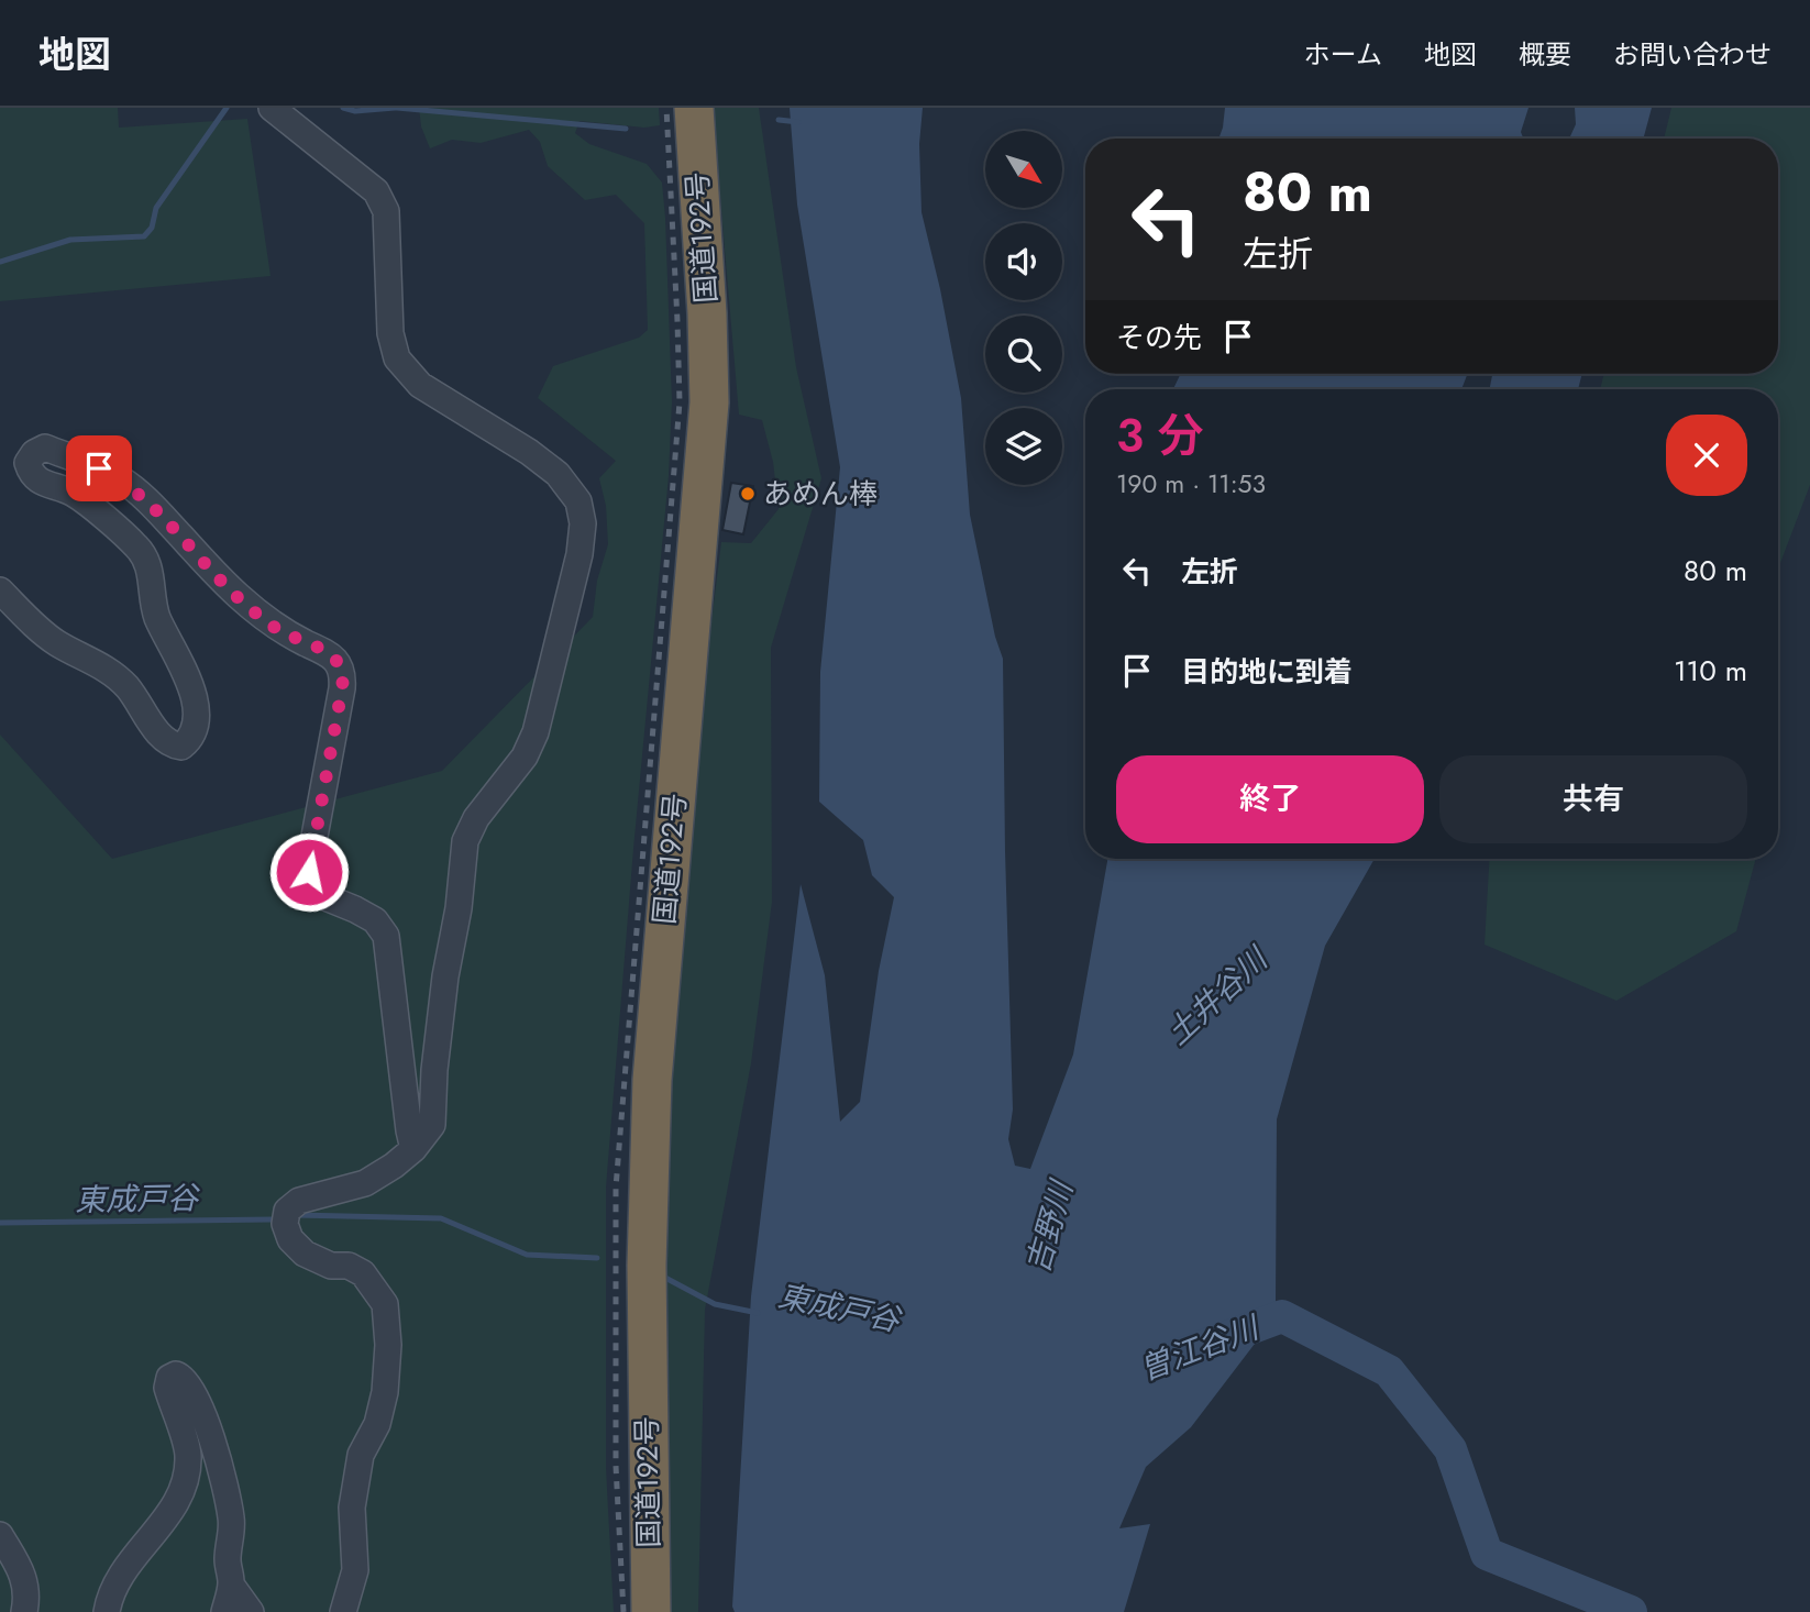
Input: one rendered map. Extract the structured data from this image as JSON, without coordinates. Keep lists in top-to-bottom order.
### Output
{
  "streets": {
    "highway": ["国道192号"]
  },
  "water": [
    "土井谷川",
    "東成戸谷",
    "吉野川",
    "曽江谷川"
  ],
  "places": ["あめん棒"],
  "north": "bottom right",
  "page": {
    "header": "地図",
    "nav": [
      "ホーム",
      "地図",
      "概要",
      "お問い合わせ"
    ],
    "turn": ["80 m", "左折"],
    "then": "その先",
    "heading": ["3 分", "190 m · 11:53"],
    "list": [
      {
        "name": "左折",
        "value": "80 m"
      },
      {
        "name": "目的地に到着",
        "value": "110 m"
      }
    ],
    "buttons": ["終了", "共有"]
  }
}
